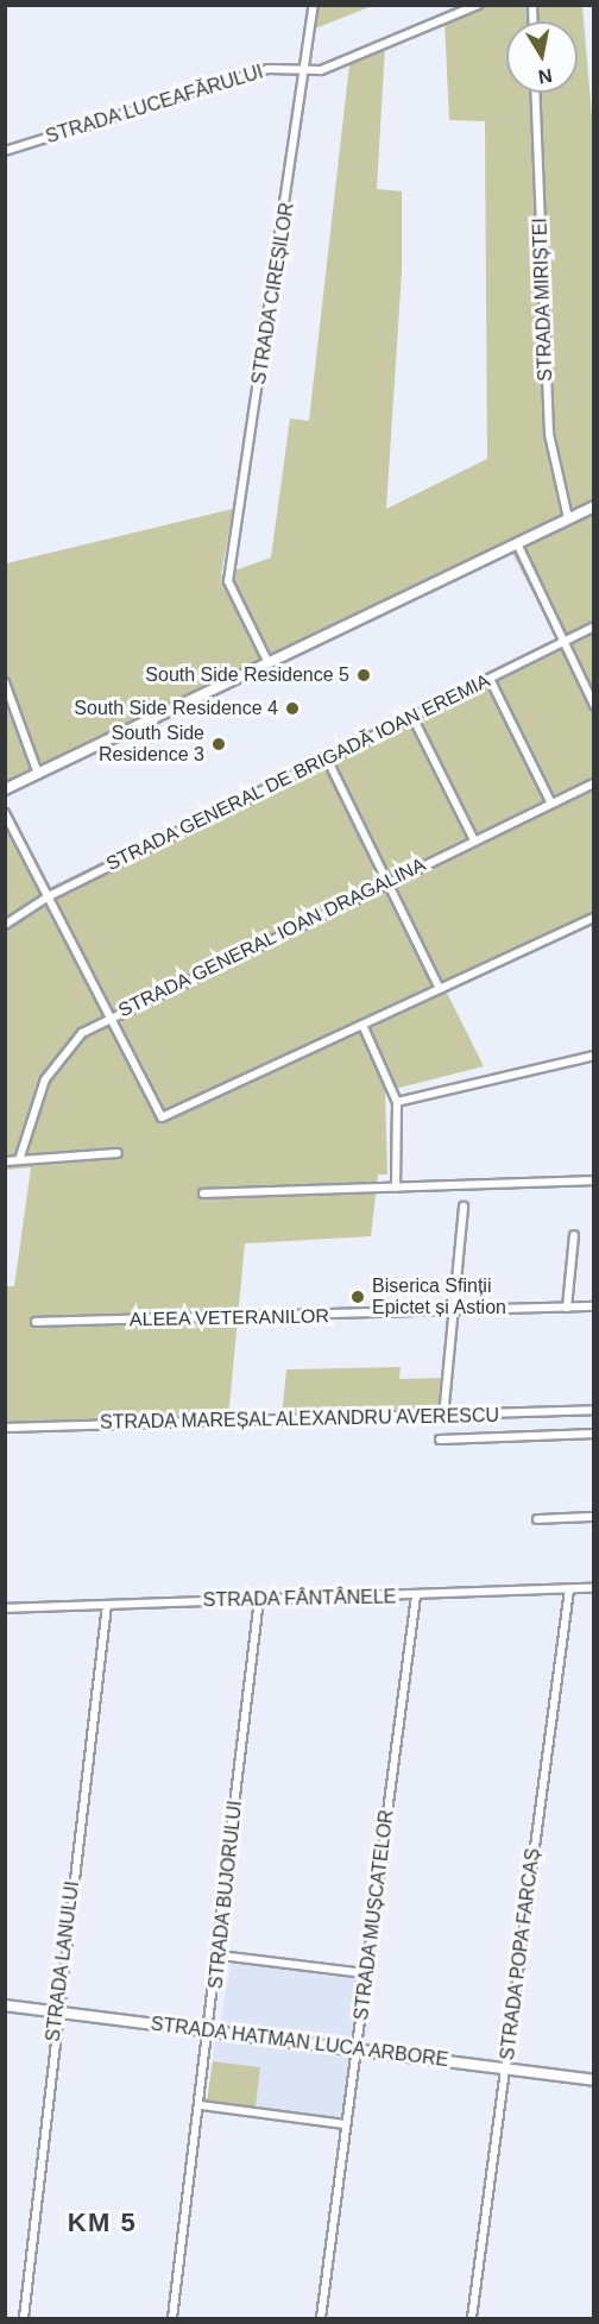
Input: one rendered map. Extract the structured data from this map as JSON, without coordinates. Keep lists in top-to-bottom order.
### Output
{
  "streets": {
    "street": [
      "STRADA LUCEAFĂRULUI",
      "STRADA CIREȘILOR",
      "STRADA MIRIȘTEI",
      "STRADA GENERAL DE BRIGADĂ IOAN EREMIA",
      "STRADA GENERAL IOAN DRAGALINA",
      "ALEEA VETERANILOR",
      "STRADA MAREȘAL ALEXANDRU AVERESCU",
      "STRADA FÂNTÂNELE",
      "STRADA BUJORULUI",
      "STRADA MUȘCATELOR",
      "STRADA POPA FARCAȘ",
      "STRADA LANULUI",
      "STRADA HATMAN LUCA ARBORE"
    ]
  },
  "crossings": [
    ["STRADA LUCEAFĂRULUI", "STRADA CIREȘILOR"],
    ["STRADA FÂNTÂNELE", "STRADA BUJORULUI"],
    ["STRADA FÂNTÂNELE", "STRADA MUȘCATELOR"],
    ["STRADA FÂNTÂNELE", "STRADA POPA FARCAȘ"],
    ["STRADA FÂNTÂNELE", "STRADA LANULUI"],
    ["STRADA BUJORULUI", "STRADA HATMAN LUCA ARBORE"],
    ["STRADA MUȘCATELOR", "STRADA HATMAN LUCA ARBORE"],
    ["STRADA POPA FARCAȘ", "STRADA HATMAN LUCA ARBORE"],
    ["STRADA LANULUI", "STRADA HATMAN LUCA ARBORE"]
  ],
  "districts": ["KM 5"],
  "places": [
    "South Side Residence 5",
    "South Side Residence 4",
    "South Side Residence 3",
    "Biserica Sfinții Epictet și Astion"
  ],
  "north": "bottom"
}
